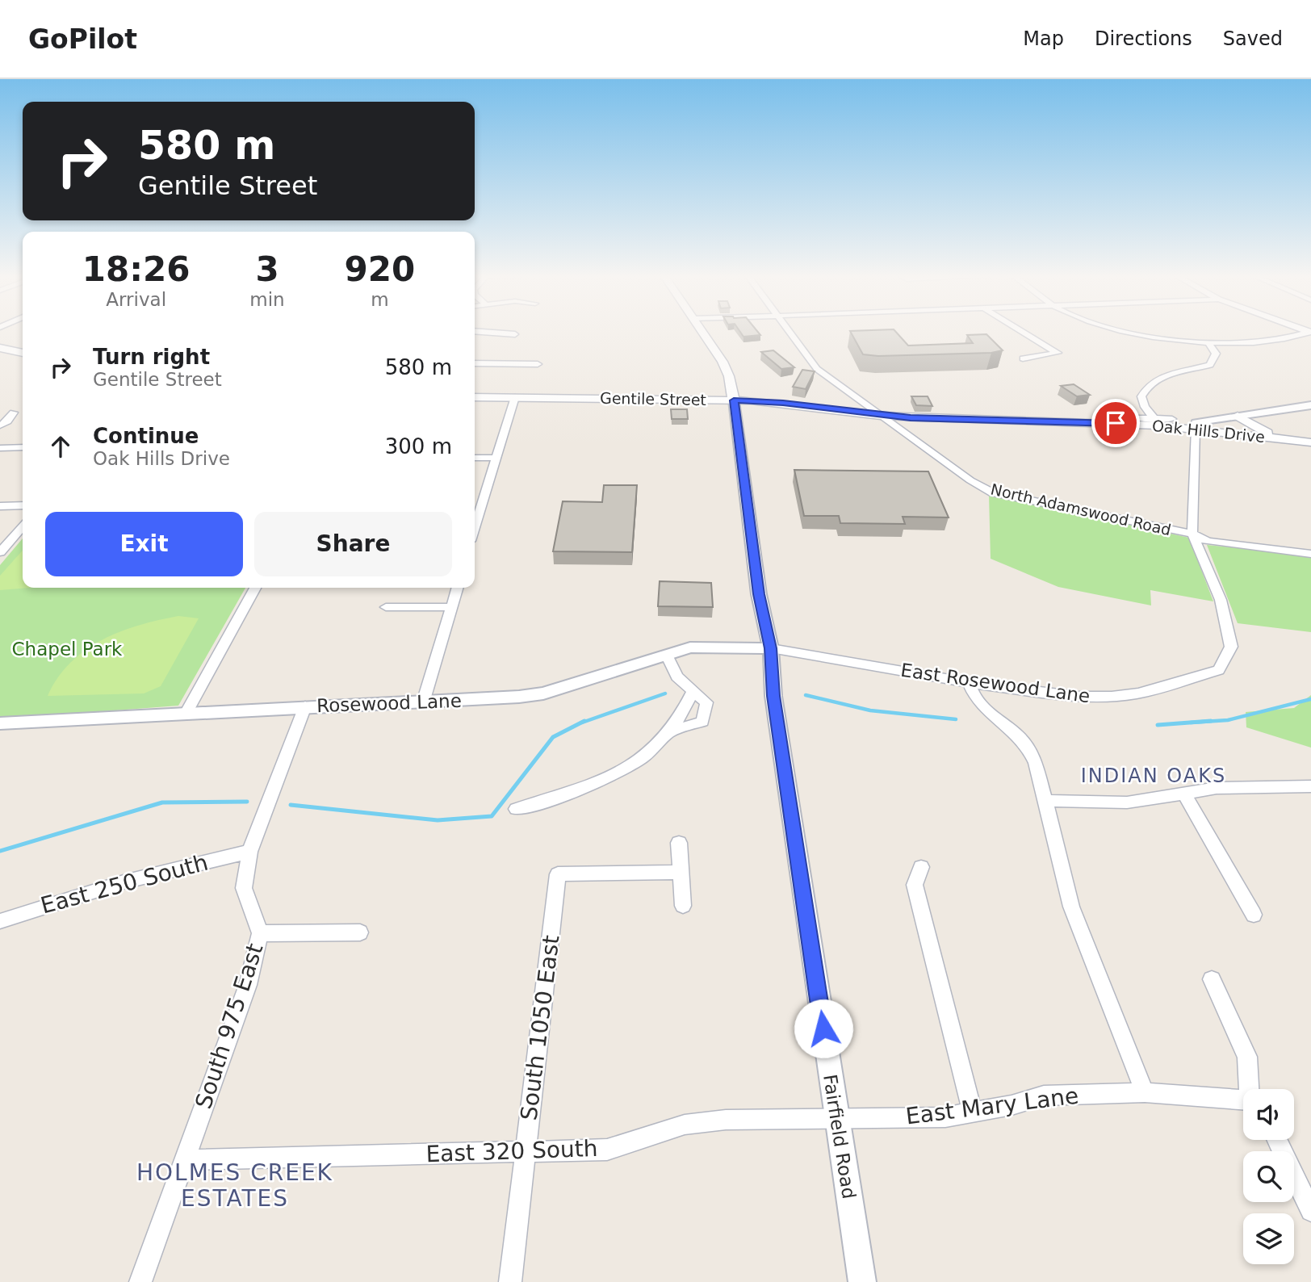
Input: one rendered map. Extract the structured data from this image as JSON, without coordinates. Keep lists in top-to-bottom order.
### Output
{
  "streets": {
    "main road": ["Gentile Street", "Oak Hills Drive", "Fairfield Road"],
    "street": [
      "North Adamswood Road",
      "East Rosewood Lane",
      "Rosewood Lane",
      "East 250 South",
      "South 975 East",
      "South 1050 East",
      "East Mary Lane",
      "East 320 South"
    ]
  },
  "crossings": [
    ["Gentile Street", "Oak Hills Drive"],
    ["Gentile Street", "North Adamswood Road"],
    ["Gentile Street", "Fairfield Road"],
    ["North Adamswood Road", "East Rosewood Lane"],
    ["East Rosewood Lane", "Rosewood Lane"],
    ["East Rosewood Lane", "Fairfield Road"],
    ["Rosewood Lane", "South 975 East"],
    ["Rosewood Lane", "Fairfield Road"],
    ["East 250 South", "South 975 East"],
    ["South 975 East", "East 320 South"],
    ["South 1050 East", "East 320 South"],
    ["East Mary Lane", "Fairfield Road"],
    ["East Mary Lane", "East 320 South"],
    ["Fairfield Road", "East 320 South"]
  ],
  "districts": ["INDIAN OAKS", "HOLMES CREEK ESTATES"],
  "parks": ["Chapel Park"],
  "page": {
    "header": "GoPilot",
    "nav": ["Map", "Directions", "Saved"],
    "turn": ["580 m", "Gentile Street"],
    "eta": [
      "18:26",
      "Arrival",
      "3",
      "min",
      "920",
      "m"
    ],
    "list": [
      {
        "name": "Turn right",
        "note": "Gentile Street",
        "value": "580 m"
      },
      {
        "name": "Continue",
        "note": "Oak Hills Drive",
        "value": "300 m"
      }
    ],
    "buttons": ["Exit", "Share"]
  }
}
